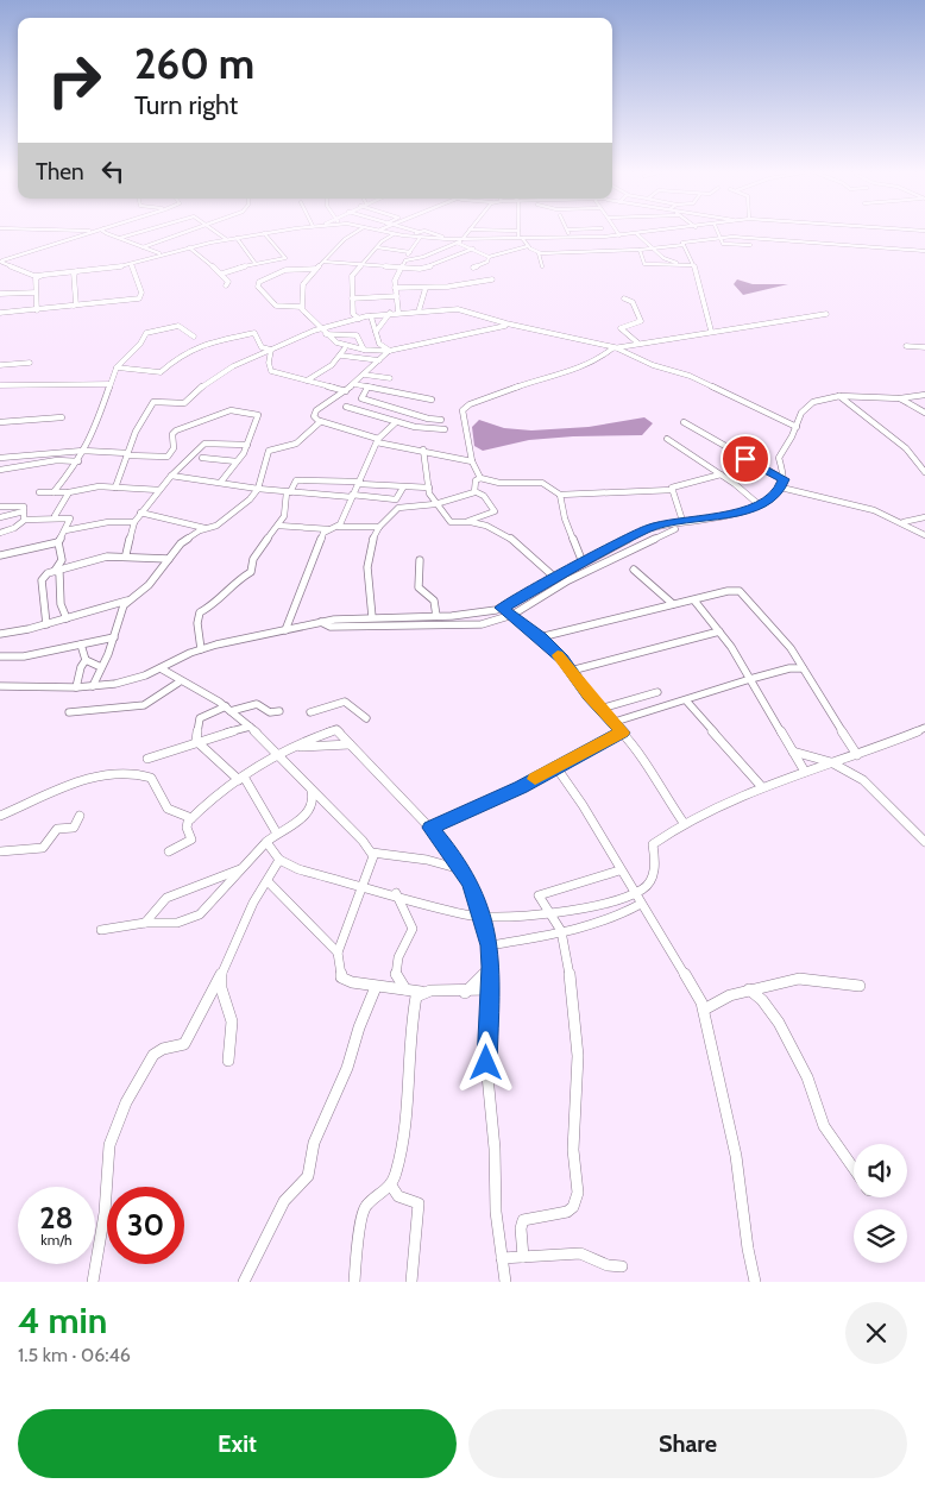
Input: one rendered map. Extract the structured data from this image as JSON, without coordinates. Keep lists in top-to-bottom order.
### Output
{
  "page": {
    "turn": ["260 m", "Turn right"],
    "then": "Then",
    "speed": "28 km/h",
    "limit": "30",
    "heading": ["4 min", "1.5 km · 06:46"],
    "buttons": ["Exit", "Share"]
  }
}
